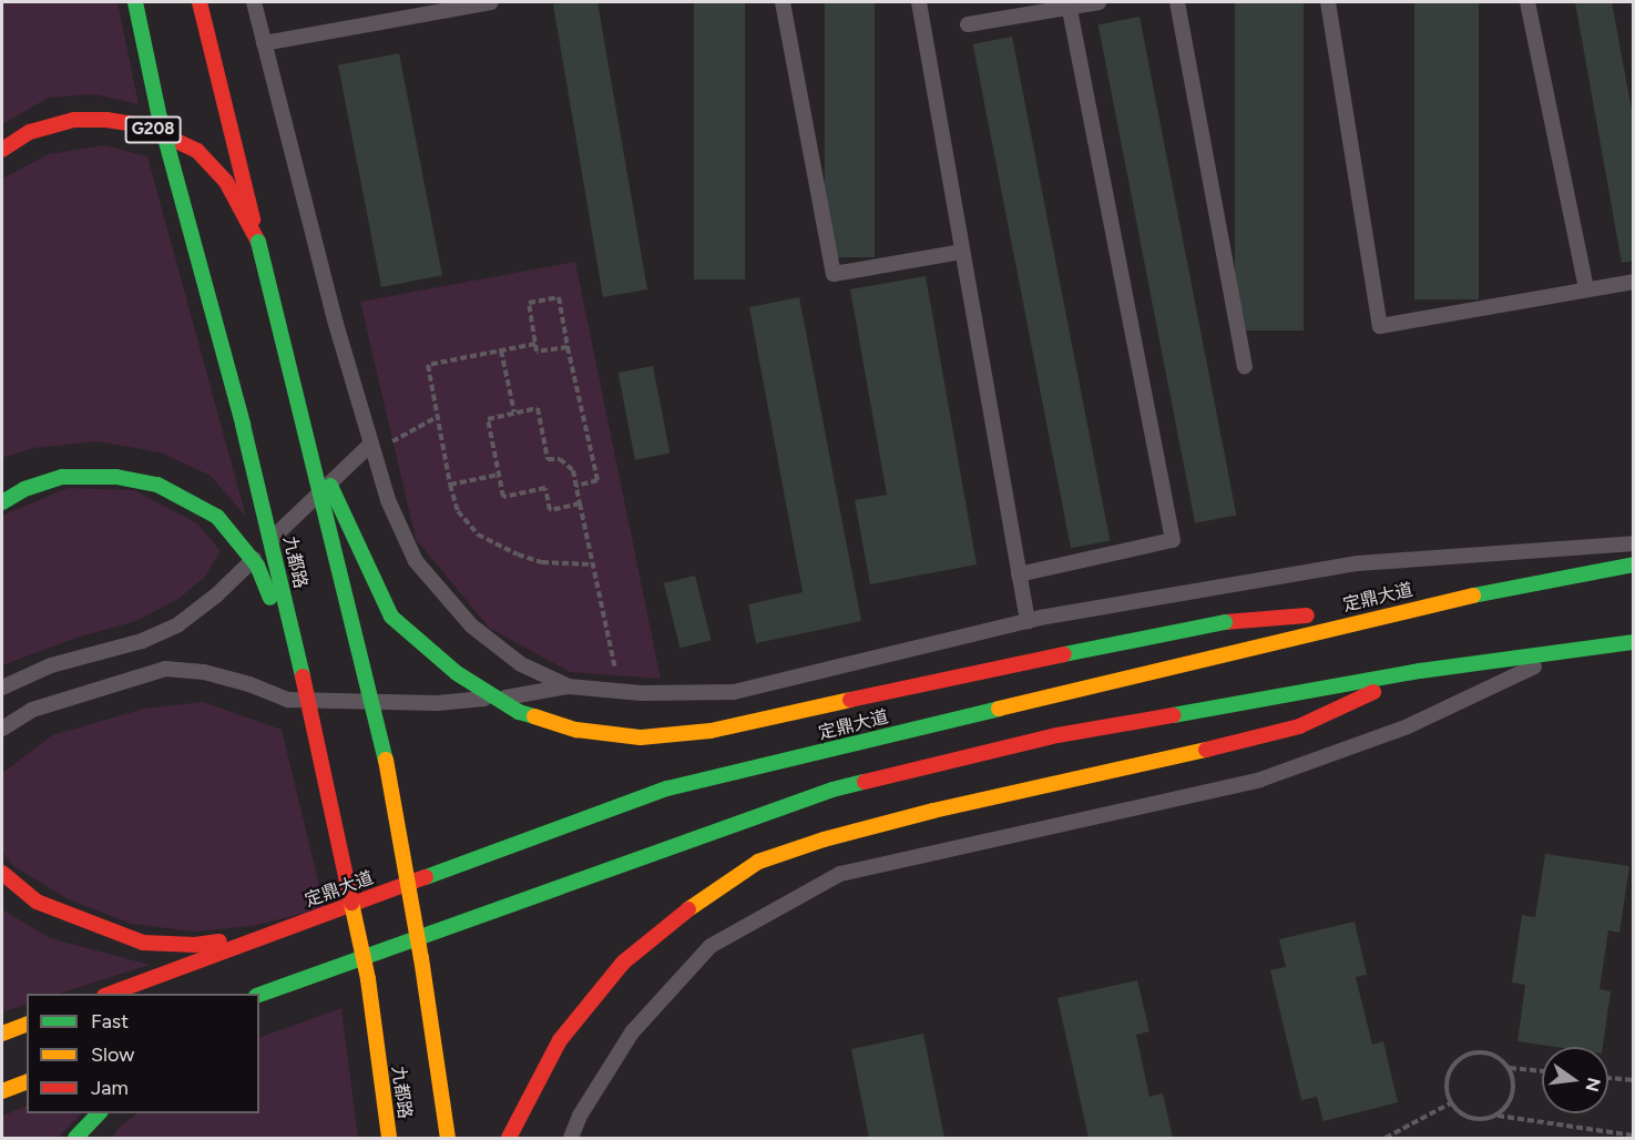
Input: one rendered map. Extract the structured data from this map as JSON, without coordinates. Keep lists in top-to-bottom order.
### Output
{
  "streets": {
    "main road": ["G208", "九都路", "定鼎大道"]
  },
  "legend": ["Fast", "Slow", "Jam"],
  "north": "right"
}
